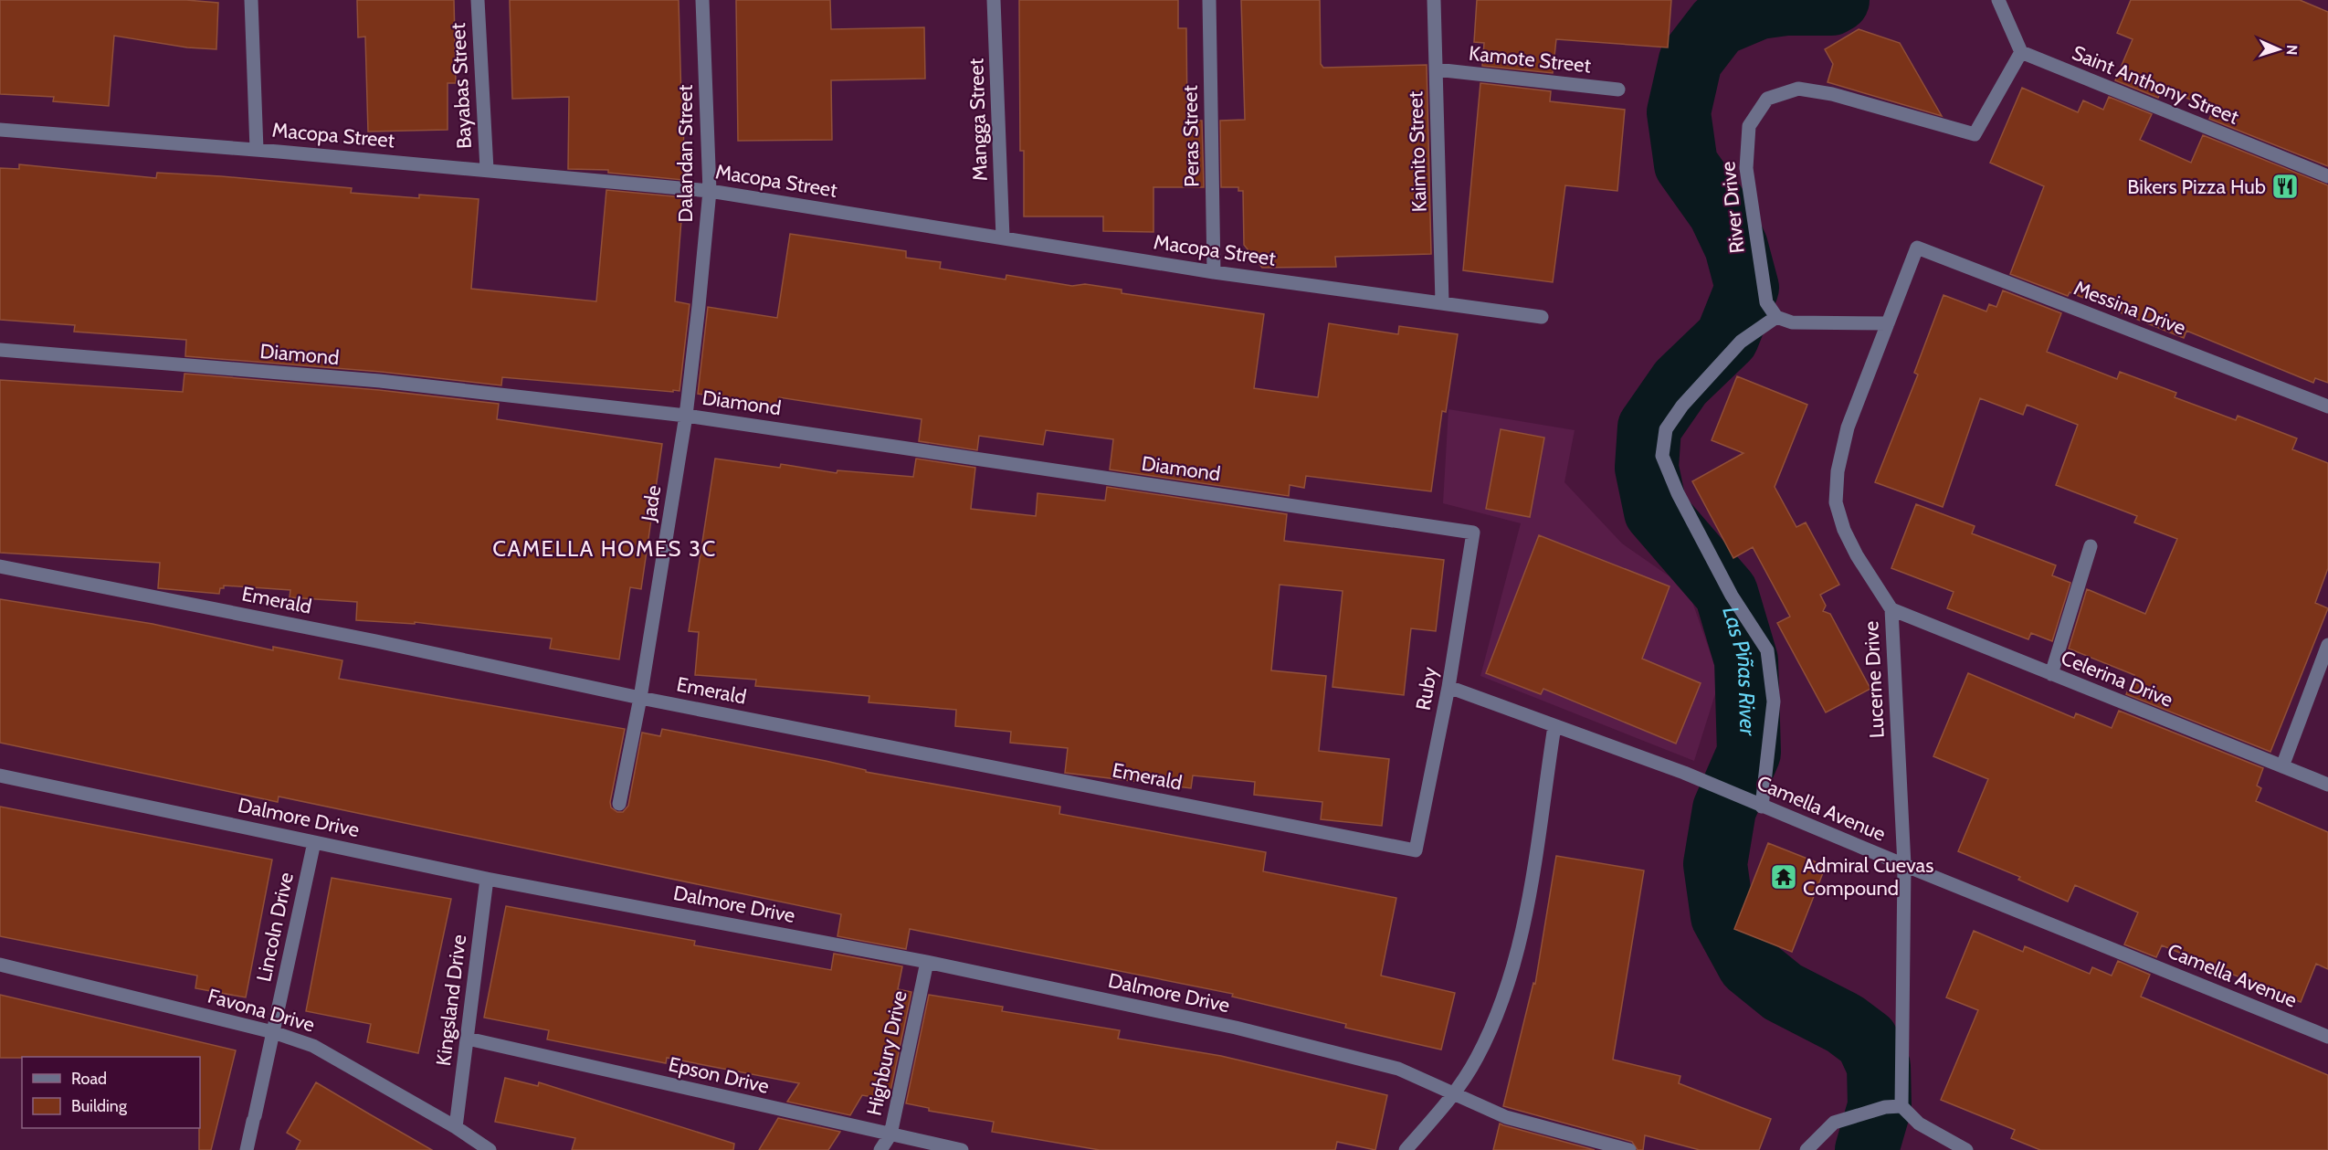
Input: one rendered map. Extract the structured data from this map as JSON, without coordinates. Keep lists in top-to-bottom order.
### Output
{
  "streets": {
    "street": [
      "Kamote Street",
      "Saint Anthony Street",
      "Bayabas Street",
      "Mangga Street",
      "Macopa Street",
      "Peras Street",
      "Kaimito Street",
      "Dalandan Street",
      "River Drive",
      "Messina Drive",
      "Diamond",
      "Jade",
      "Emerald",
      "Celerina Drive",
      "Lucerne Drive",
      "Ruby",
      "Camella Avenue",
      "Dalmore Drive",
      "Lincoln Drive",
      "Kingsland Drive",
      "Favona Drive",
      "Highbury Drive",
      "Epson Drive"
    ]
  },
  "crossings": [
    ["Kamote Street", "Kaimito Street"],
    ["Saint Anthony Street", "River Drive"],
    ["Bayabas Street", "Macopa Street"],
    ["Mangga Street", "Macopa Street"],
    ["Macopa Street", "Peras Street"],
    ["Macopa Street", "Kaimito Street"],
    ["Macopa Street", "Dalandan Street"],
    ["Dalandan Street", "Jade"],
    ["Messina Drive", "Lucerne Drive"],
    ["Diamond", "Jade"],
    ["Diamond", "Ruby"],
    ["Jade", "Emerald"],
    ["Emerald", "Ruby"],
    ["Celerina Drive", "Lucerne Drive"],
    ["Lucerne Drive", "Camella Avenue"],
    ["Ruby", "Camella Avenue"],
    ["Dalmore Drive", "Lincoln Drive"],
    ["Dalmore Drive", "Kingsland Drive"],
    ["Dalmore Drive", "Highbury Drive"],
    ["Lincoln Drive", "Favona Drive"],
    ["Kingsland Drive", "Favona Drive"],
    ["Kingsland Drive", "Epson Drive"],
    ["Highbury Drive", "Epson Drive"]
  ],
  "districts": ["CAMELLA HOMES 3C"],
  "water": ["Las Piñas River"],
  "places": {
    "restaurant": ["Bikers Pizza Hub"],
    "temple": ["Admiral Cuevas Compound"]
  },
  "legend": ["Road", "Building"],
  "north": "right"
}
